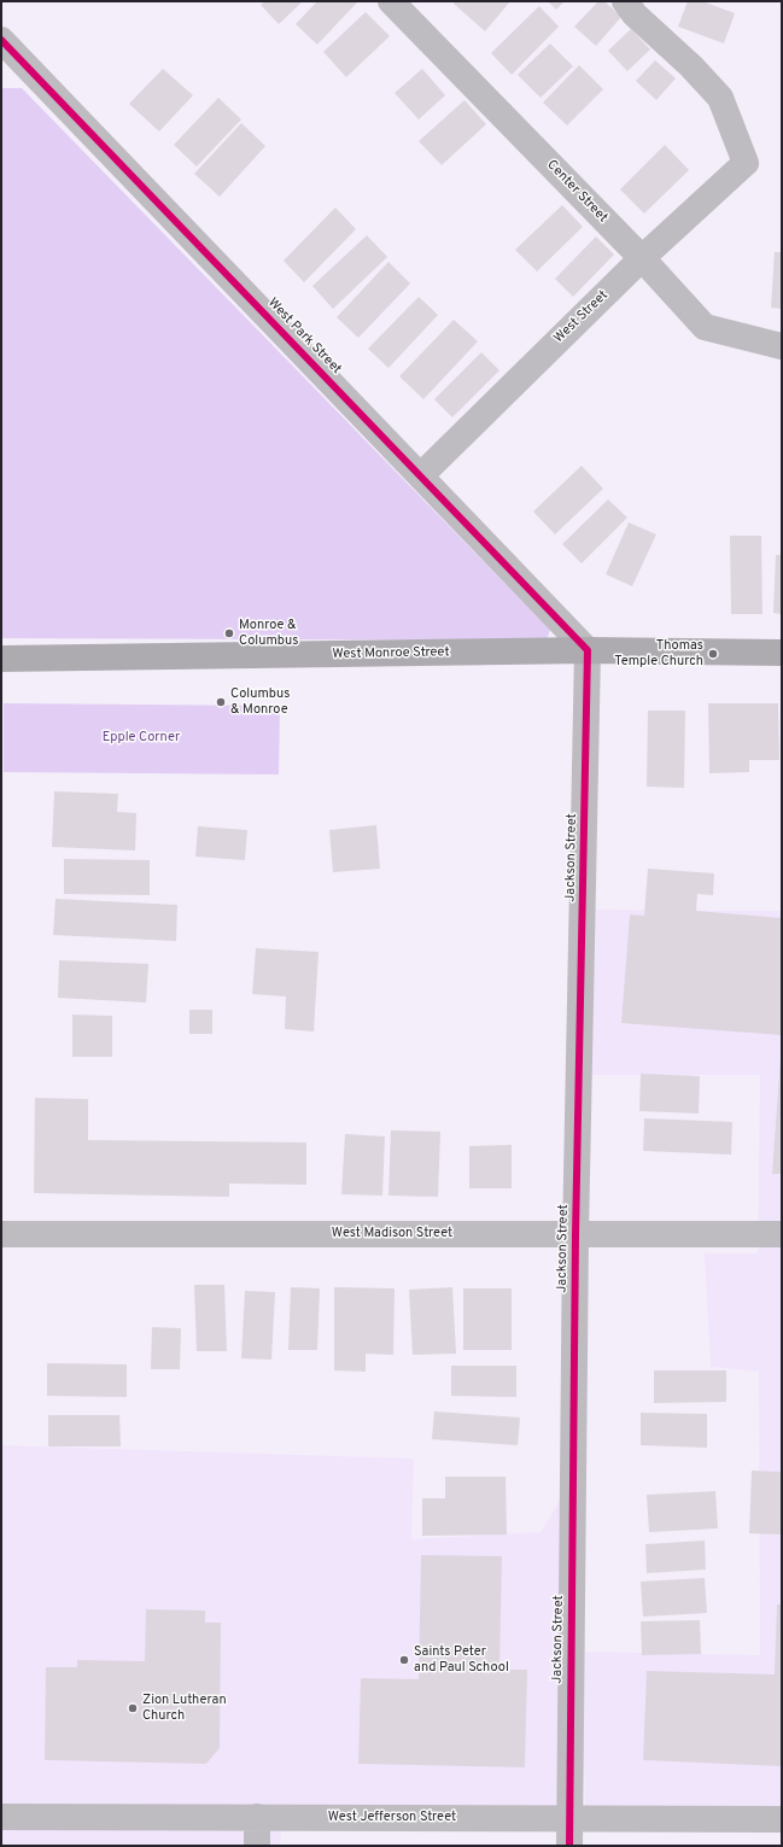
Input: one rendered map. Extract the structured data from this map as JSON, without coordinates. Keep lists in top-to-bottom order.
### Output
{
  "streets": {
    "main road": ["West Monroe Street"],
    "street": [
      "Center Street",
      "West Street",
      "West Park Street",
      "Jackson Street",
      "West Madison Street",
      "West Jefferson Street"
    ]
  },
  "crossings": [
    ["Center Street", "West Street"],
    ["West Street", "West Park Street"],
    ["West Park Street", "West Monroe Street"],
    ["West Park Street", "Jackson Street"],
    ["West Monroe Street", "Jackson Street"],
    ["Jackson Street", "West Madison Street"],
    ["Jackson Street", "West Jefferson Street"]
  ],
  "parks": ["Epple Corner"],
  "places": [
    "Monroe & Columbus",
    "Thomas Temple Church",
    "Columbus & Monroe",
    "Saints Peter and Paul School",
    "Zion Lutheran Church"
  ]
}
